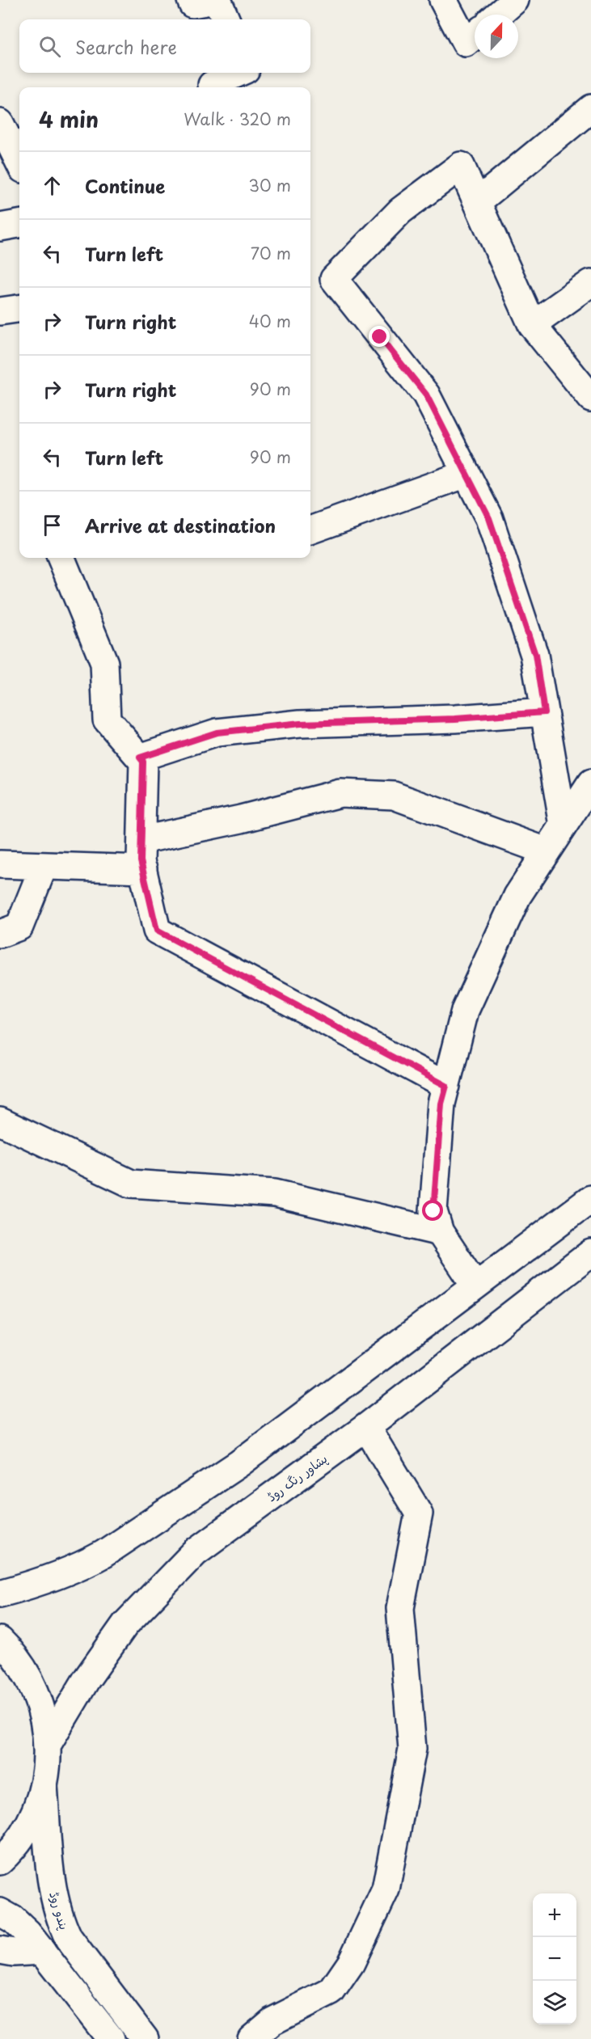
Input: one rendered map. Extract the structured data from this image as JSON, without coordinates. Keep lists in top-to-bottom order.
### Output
{
  "streets": {
    "main road": ["پشاور رنگ روڈ", "پندو روڈ"]
  },
  "north": "top",
  "page": {
    "search": "Search here",
    "heading": ["4 min", "Walk · 320 m"],
    "list": [
      ["Continue", "30 m"],
      ["Turn left", "70 m"],
      ["Turn right", "40 m"],
      ["Turn right", "90 m"],
      ["Turn left", "90 m"],
      "Arrive at destination"
    ],
    "map_buttons": ["+", "−"]
  }
}
